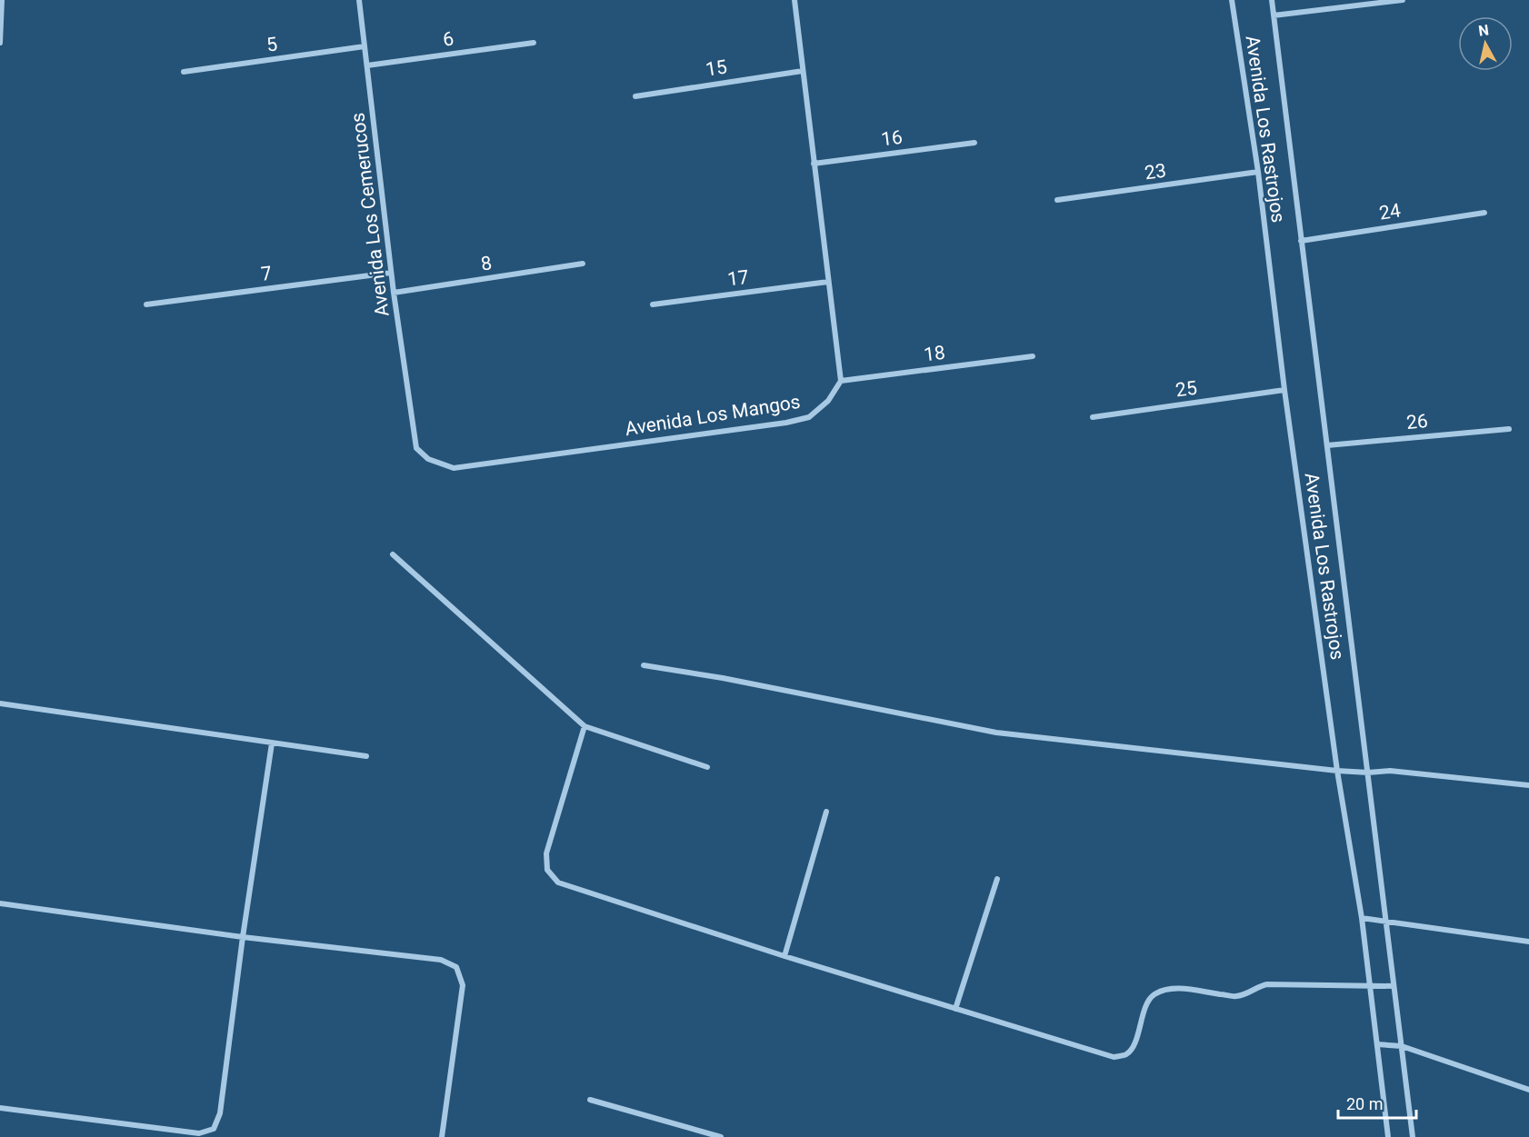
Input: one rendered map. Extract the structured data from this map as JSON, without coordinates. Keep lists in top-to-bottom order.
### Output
{
  "streets": {
    "street": [
      "6",
      "5",
      "15",
      "Avenida Los Rastrojos",
      "16",
      "23",
      "24",
      "Avenida Los Cemerucos",
      "8",
      "7",
      "17",
      "18",
      "25",
      "Avenida Los Mangos",
      "26"
    ]
  },
  "crossings": [
    ["6", "Avenida Los Cemerucos"],
    ["5", "Avenida Los Cemerucos"],
    ["Avenida Los Rastrojos", "23"],
    ["Avenida Los Rastrojos", "24"],
    ["Avenida Los Rastrojos", "25"],
    ["Avenida Los Rastrojos", "26"],
    ["Avenida Los Cemerucos", "8"],
    ["Avenida Los Cemerucos", "7"],
    ["Avenida Los Cemerucos", "Avenida Los Mangos"],
    ["18", "Avenida Los Mangos"]
  ],
  "scale_bar": "20 m",
  "north": "top"
}
